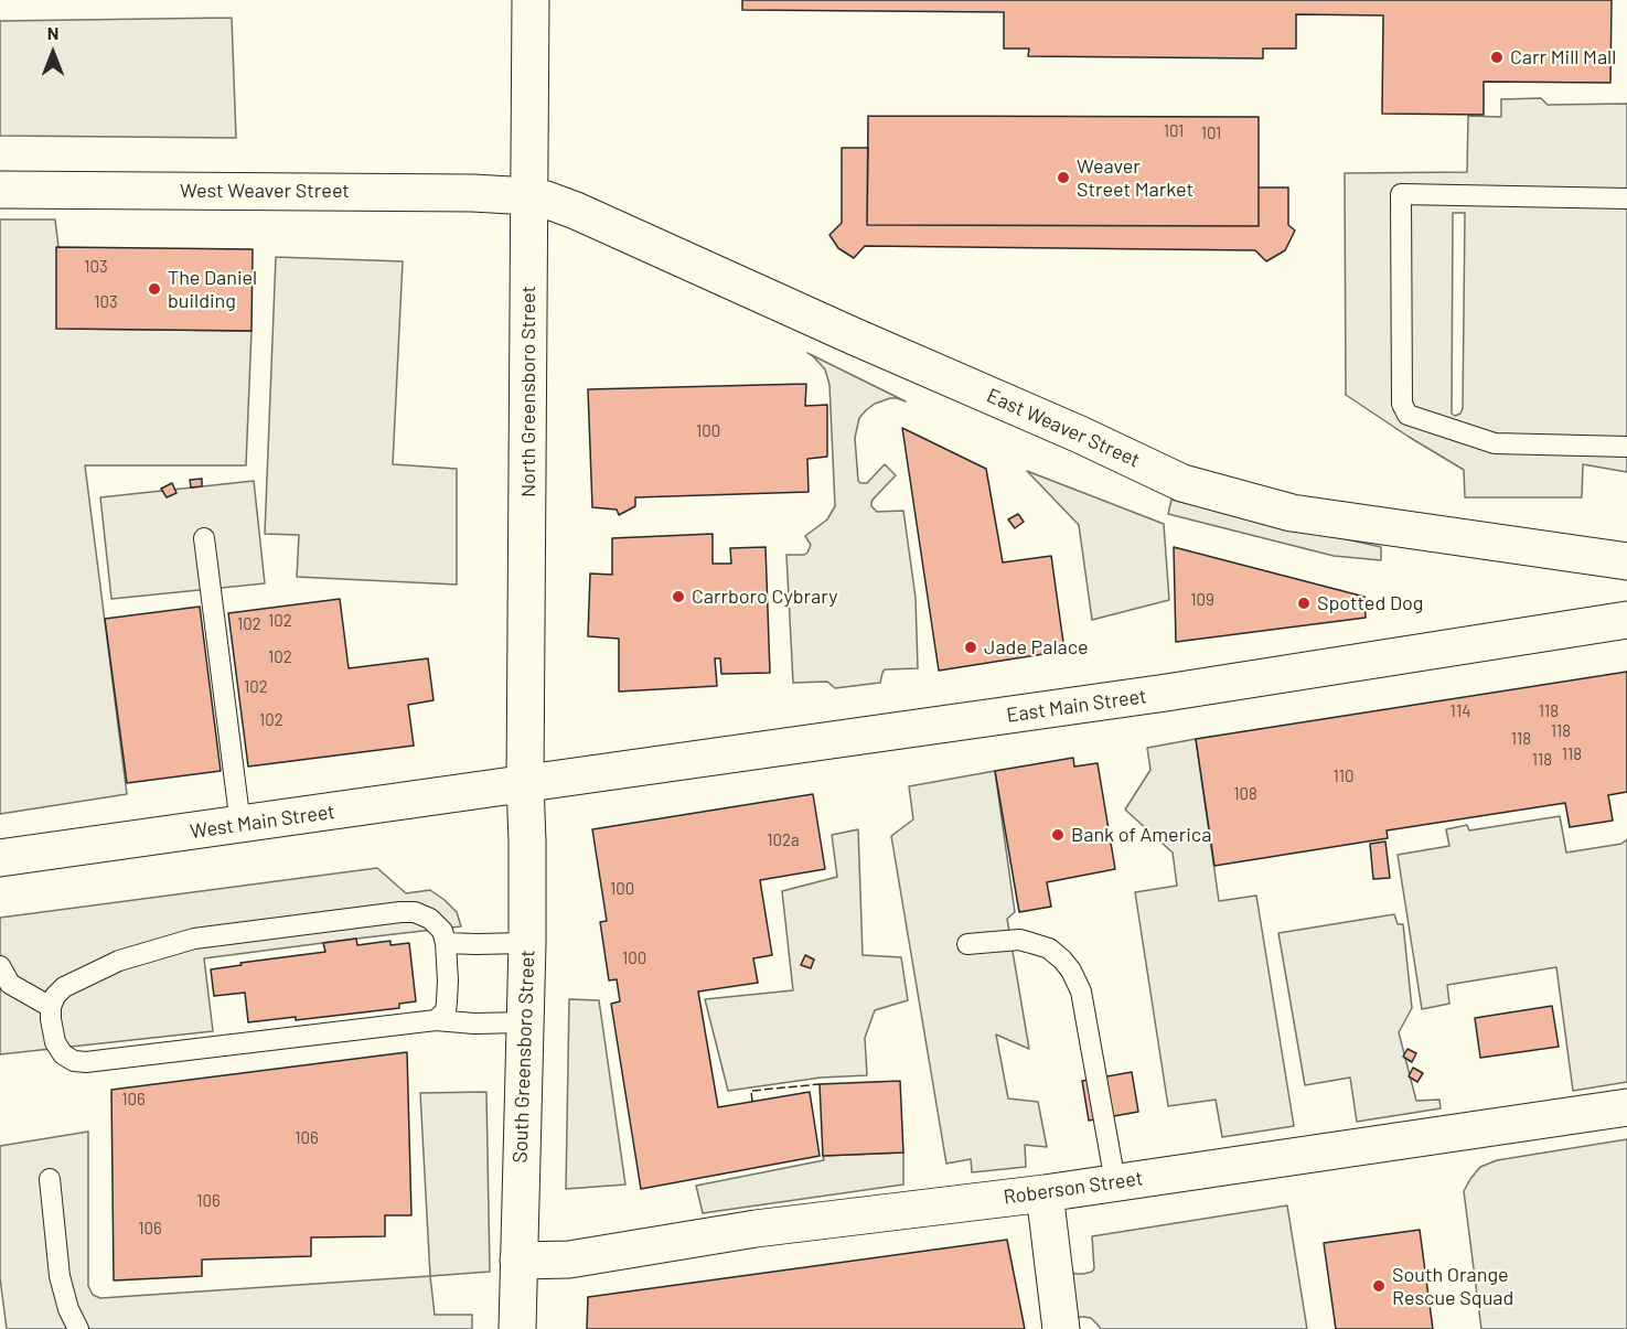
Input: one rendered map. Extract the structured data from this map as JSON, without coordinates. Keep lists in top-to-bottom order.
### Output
{
  "streets": {
    "main road": [
      "West Weaver Street",
      "North Greensboro Street",
      "East Weaver Street",
      "East Main Street",
      "West Main Street",
      "South Greensboro Street",
      "Roberson Street"
    ]
  },
  "crossings": [
    ["West Weaver Street", "North Greensboro Street"],
    ["West Weaver Street", "East Weaver Street"],
    ["North Greensboro Street", "East Weaver Street"],
    ["North Greensboro Street", "East Main Street"],
    ["North Greensboro Street", "West Main Street"],
    ["North Greensboro Street", "South Greensboro Street"],
    ["East Main Street", "West Main Street"],
    ["East Main Street", "South Greensboro Street"],
    ["West Main Street", "South Greensboro Street"],
    ["South Greensboro Street", "Roberson Street"]
  ],
  "places": [
    "Carr Mill Mall",
    "Weaver Street Market",
    "The Daniel building",
    "Carrboro Cybrary",
    "Spotted Dog",
    "Jade Palace",
    "Bank of America",
    "South Orange Rescue Squad"
  ],
  "house_numbers": [
    "101",
    "101",
    "103",
    "103",
    "100",
    "109",
    "102",
    "102",
    "102",
    "102",
    "114",
    "118",
    "102",
    "118",
    "118",
    "118",
    "118",
    "110",
    "108",
    "102a",
    "100",
    "100",
    "106",
    "106",
    "106",
    "106"
  ],
  "north": "top"
}
